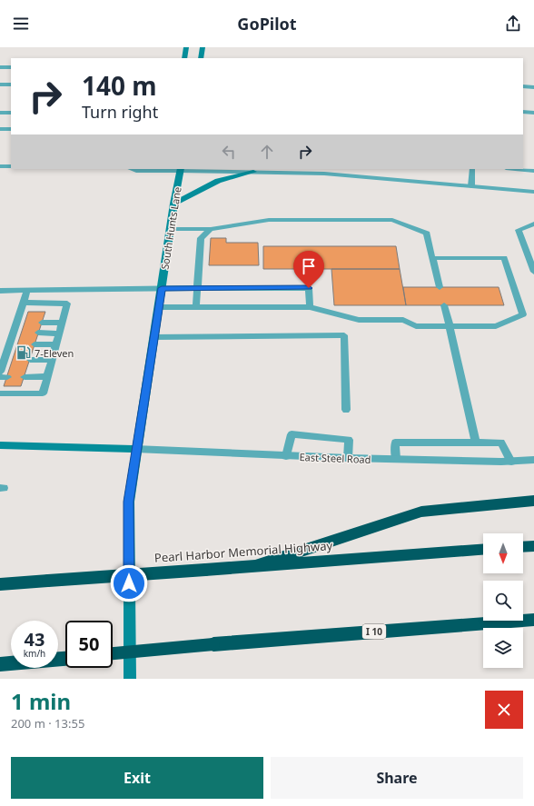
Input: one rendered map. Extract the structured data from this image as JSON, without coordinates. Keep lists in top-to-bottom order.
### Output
{
  "streets": {
    "highway": ["Pearl Harbor Memorial Highway", "I 10"],
    "main road": ["South Hunts Lane"],
    "street": ["East Steel Road"]
  },
  "crossings": [
    ["South Hunts Lane", "East Steel Road"]
  ],
  "places": {
    "fuel station": ["7-Eleven"]
  },
  "north": "bottom",
  "page": {
    "header": "GoPilot",
    "turn": ["140 m", "Turn right"],
    "speed": "43 km/h",
    "limit": "50",
    "heading": ["1 min", "200 m · 13:55"],
    "buttons": ["Exit", "Share"]
  }
}
